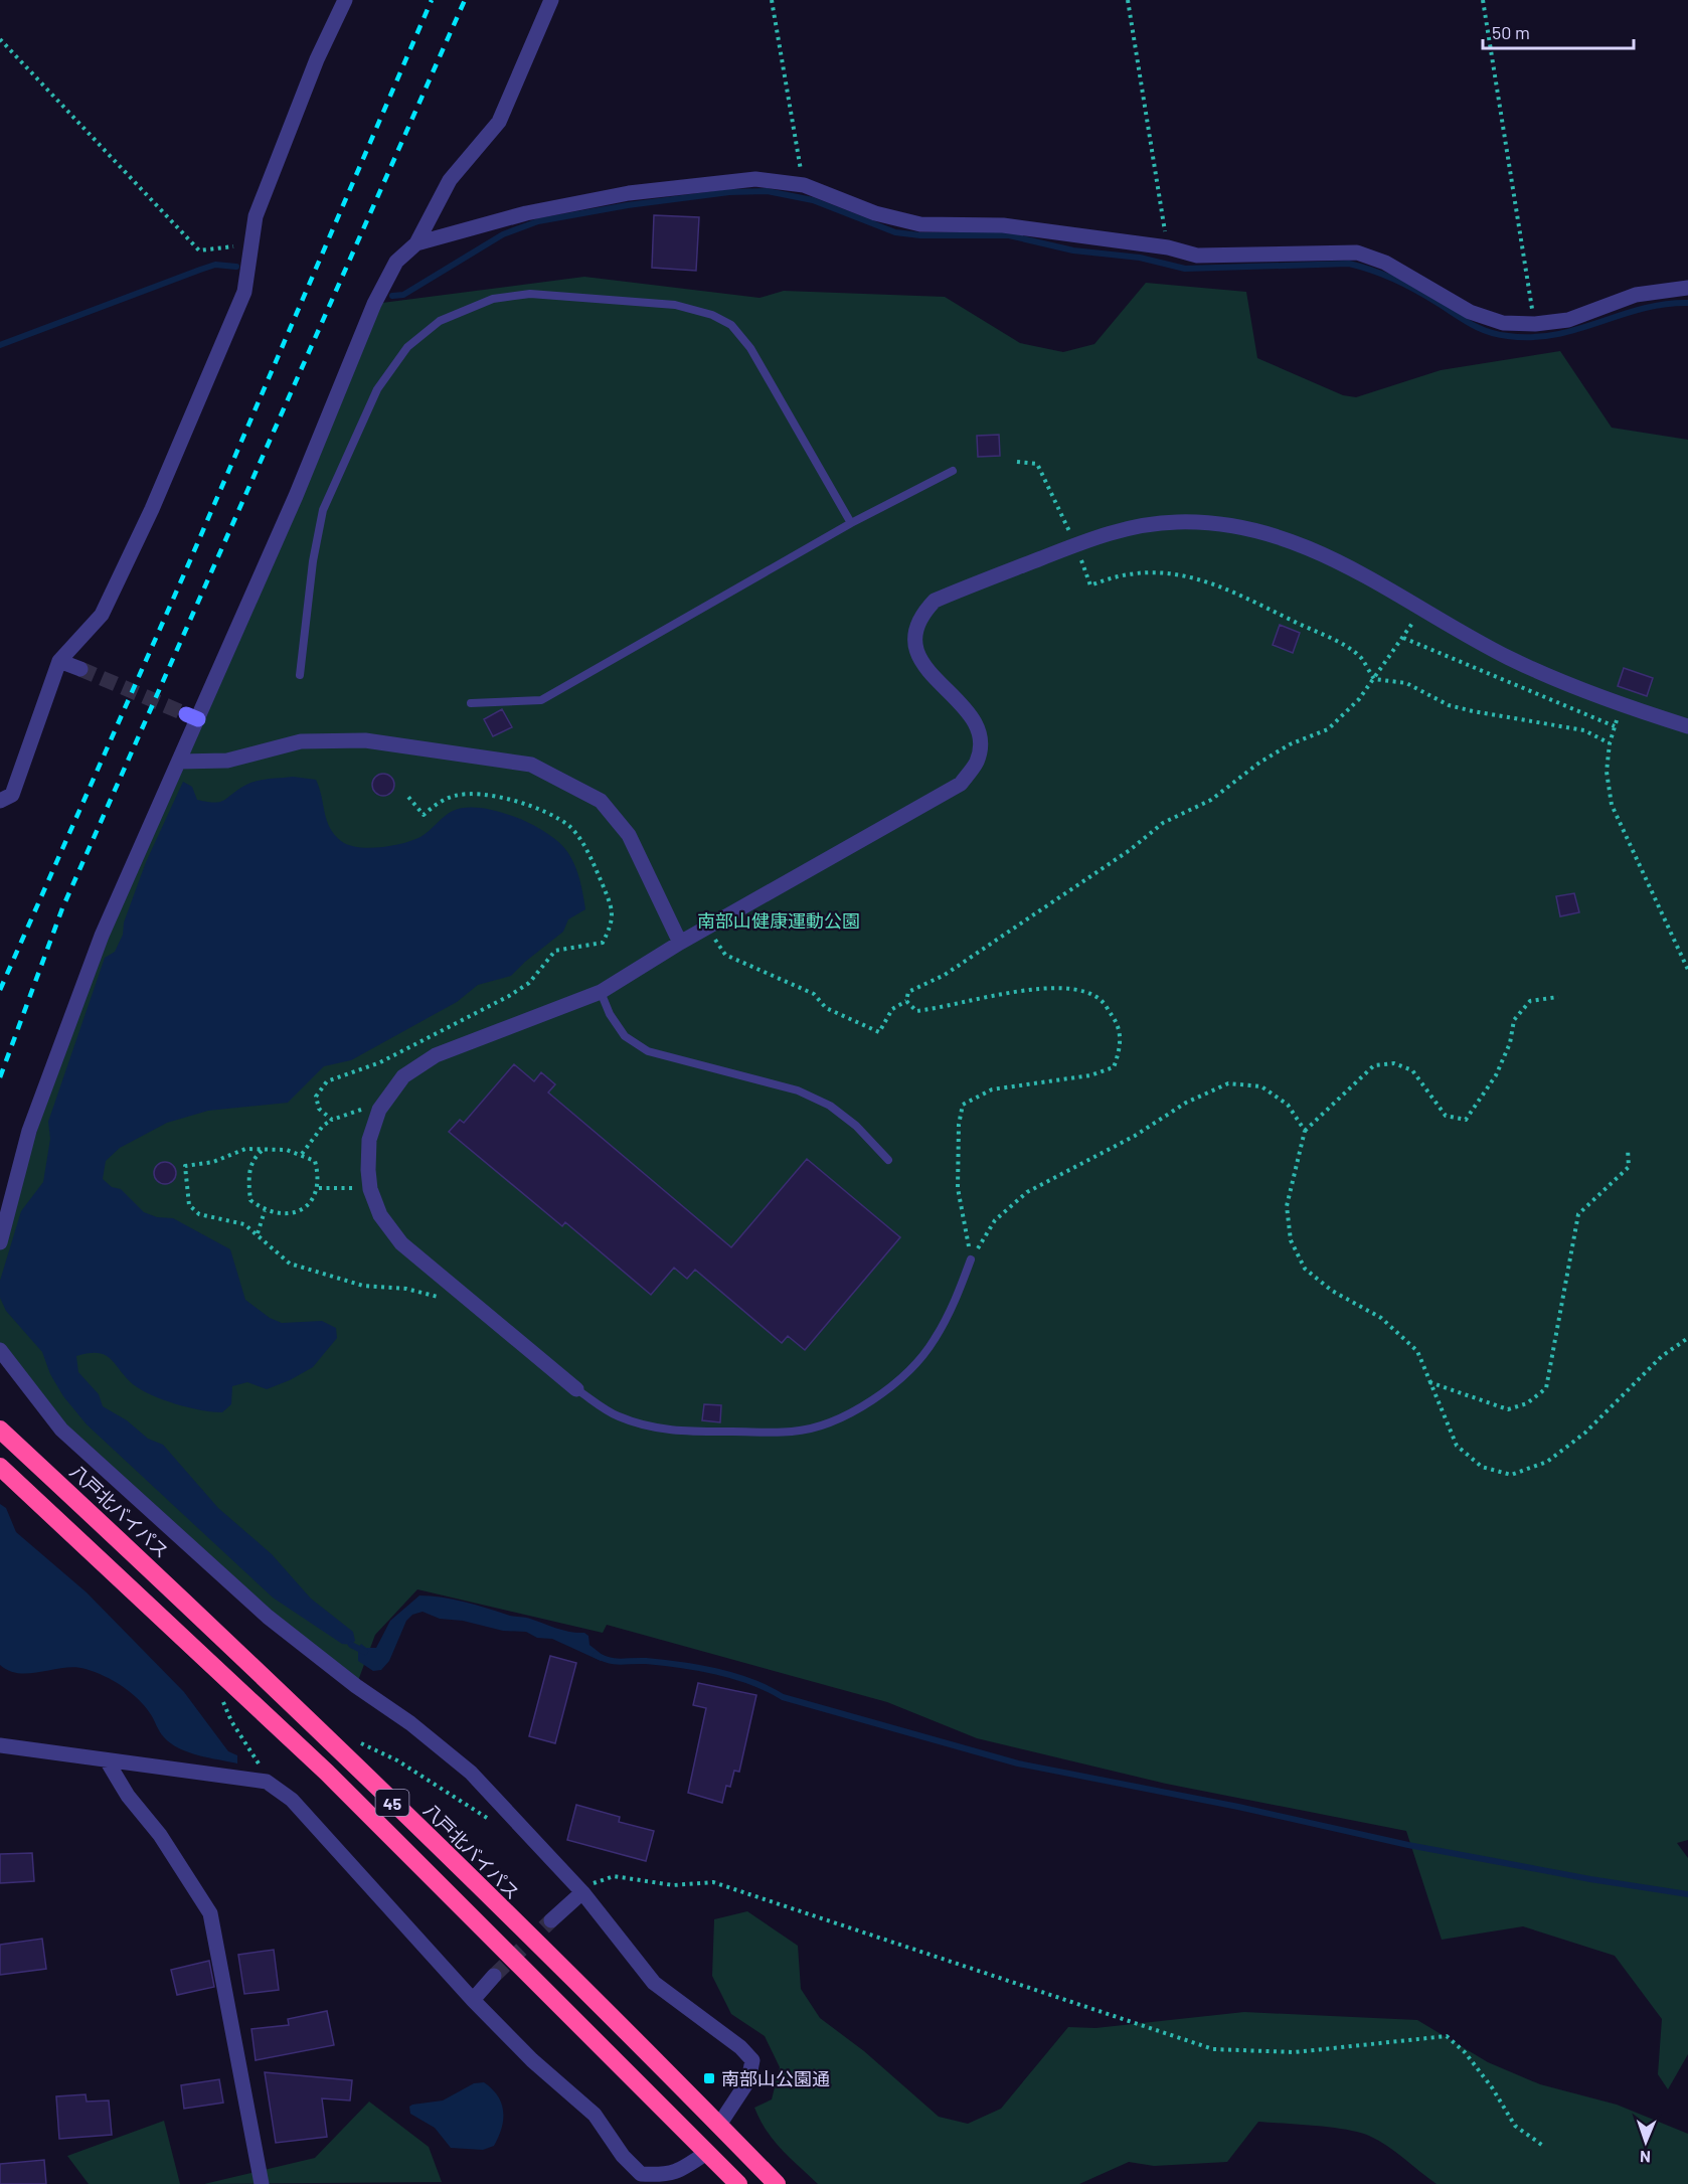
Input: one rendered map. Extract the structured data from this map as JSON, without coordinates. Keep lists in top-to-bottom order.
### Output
{
  "streets": {
    "highway": ["八戸北バイパス", "45"]
  },
  "parks": ["南部山健康運動公園"],
  "places": {
    "transit": ["南部山公園通"]
  },
  "scale_bar": "50 m",
  "north": "bottom"
}
